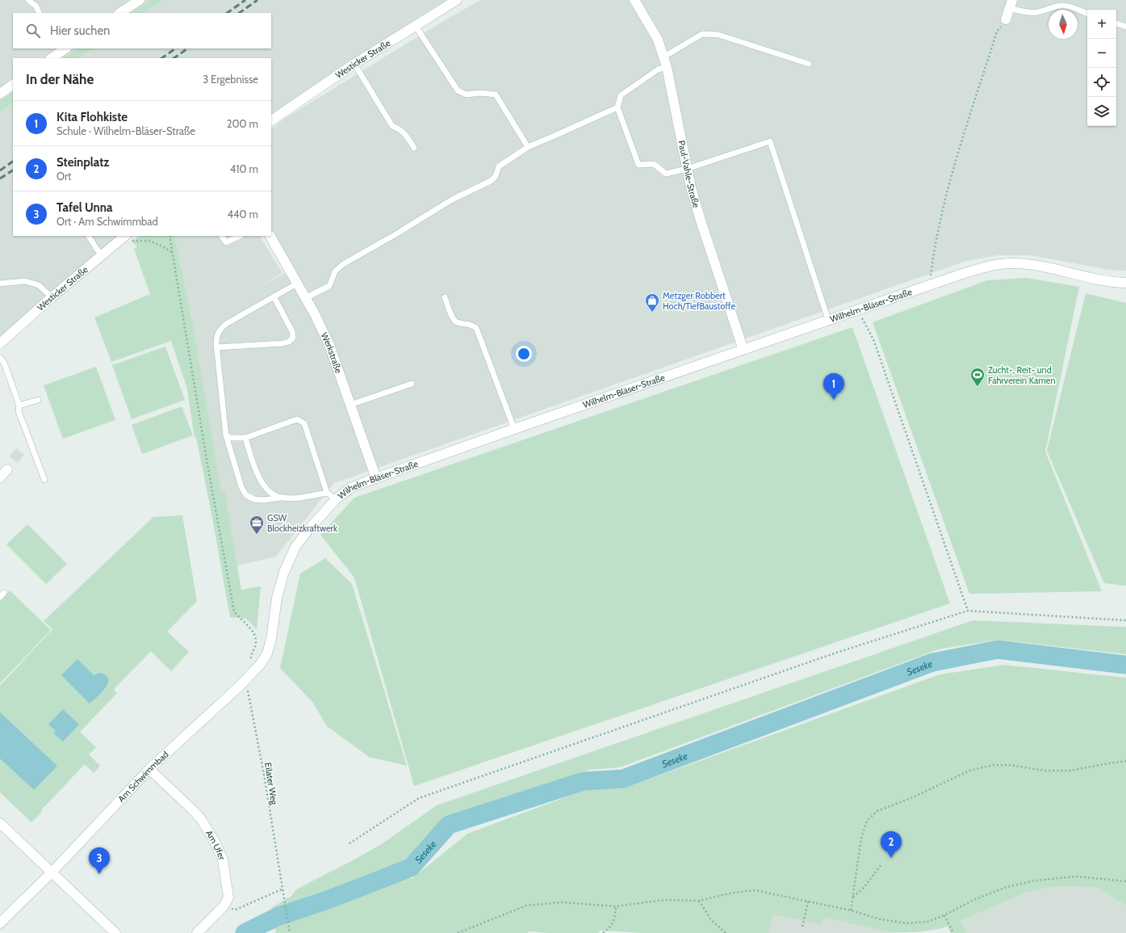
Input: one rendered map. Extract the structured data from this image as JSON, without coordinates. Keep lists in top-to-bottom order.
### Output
{
  "streets": {
    "street": [
      "Westicker Straße",
      "Paul-Vahle-Straße",
      "Wilhelm-Bläser-Straße",
      "Werkstraße",
      "Am Schwimmbad",
      "Am Ufer"
    ],
    "path": ["Eilater Weg"]
  },
  "crossings": [
    ["Paul-Vahle-Straße", "Wilhelm-Bläser-Straße"],
    ["Wilhelm-Bläser-Straße", "Werkstraße"],
    ["Wilhelm-Bläser-Straße", "Am Schwimmbad"],
    ["Wilhelm-Bläser-Straße", "Eilater Weg"],
    ["Am Schwimmbad", "Eilater Weg"],
    ["Am Schwimmbad", "Am Ufer"]
  ],
  "water": ["Seseke"],
  "places": {
    "shop": ["Metzger Robbert Hoch/TiefBaustoffe"],
    "sports": ["Zucht-, Reit- und Fahrverein Kamen"],
    "office": ["GSW Blockheizkraftwerk"]
  },
  "north": "bottom",
  "page": {
    "map_buttons": ["+", "−"],
    "search": "Hier suchen",
    "heading": ["In der Nähe", "3 Ergebnisse"],
    "list": [
      {
        "mark": "1",
        "name": "Kita Flohkiste",
        "note": "Schule · Wilhelm-Bläser-Straße",
        "value": "200 m"
      },
      {
        "mark": "2",
        "name": "Steinplatz",
        "note": "Ort",
        "value": "410 m"
      },
      {
        "mark": "3",
        "name": "Tafel Unna",
        "note": "Ort · Am Schwimmbad",
        "value": "440 m"
      }
    ],
    "pins": ["1", "2", "3"]
  }
}
